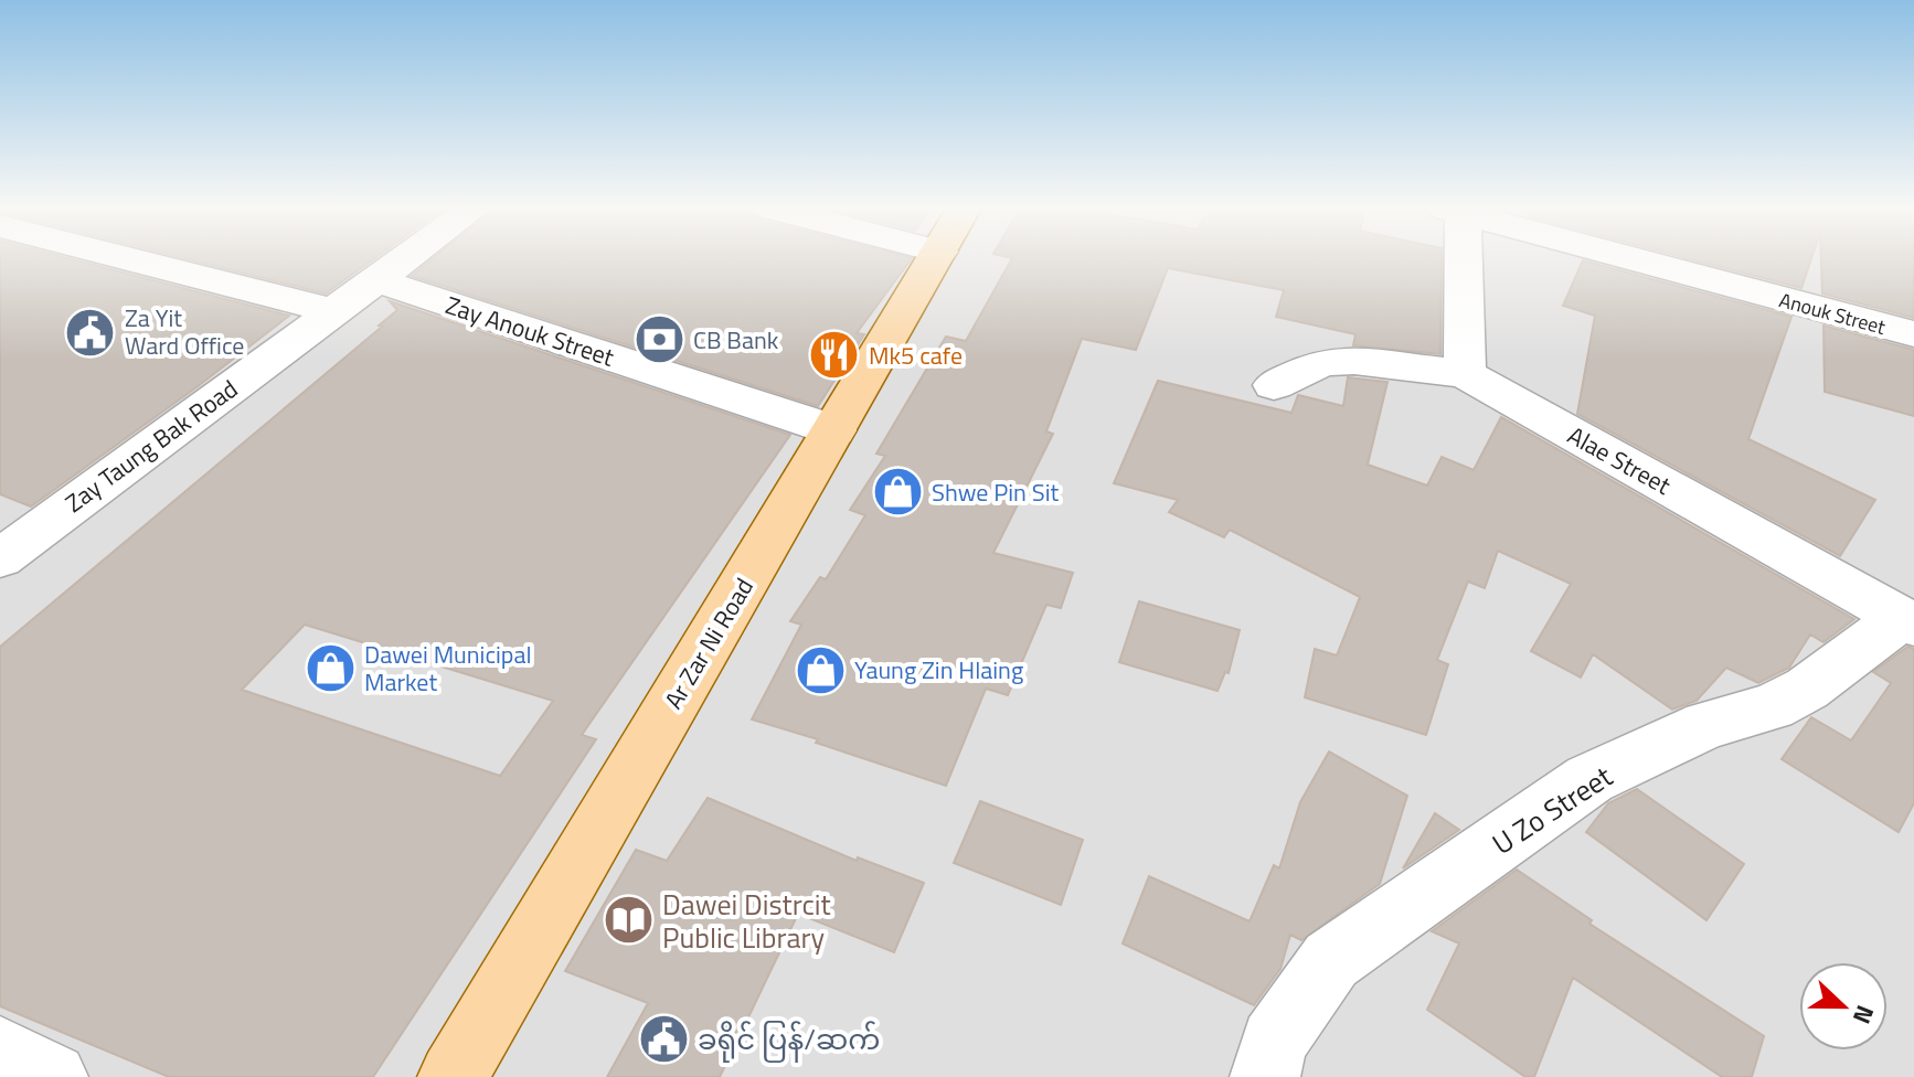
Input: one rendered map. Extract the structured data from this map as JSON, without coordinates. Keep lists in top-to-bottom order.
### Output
{
  "streets": {
    "main road": ["Ar Zar Ni Road"],
    "street": [
      "Anouk Street",
      "Zay Anouk Street",
      "Zay Taung Bak Road",
      "Alae Street",
      "U Zo Street"
    ]
  },
  "crossings": [
    ["Zay Anouk Street", "Zay Taung Bak Road"],
    ["Zay Anouk Street", "Ar Zar Ni Road"],
    ["Alae Street", "U Zo Street"]
  ],
  "places": {
    "public building": ["Za Yit Ward Office", "ခရိုင် ပြန်/ဆက်"],
    "bank": ["CB Bank"],
    "restaurant": ["Mk5 cafe"],
    "shop": ["Shwe Pin Sit", "Dawei Municipal Market", "Yaung Zin Hlaing"],
    "library": ["Dawei Distrcit Public Library"]
  },
  "north": "right"
}
